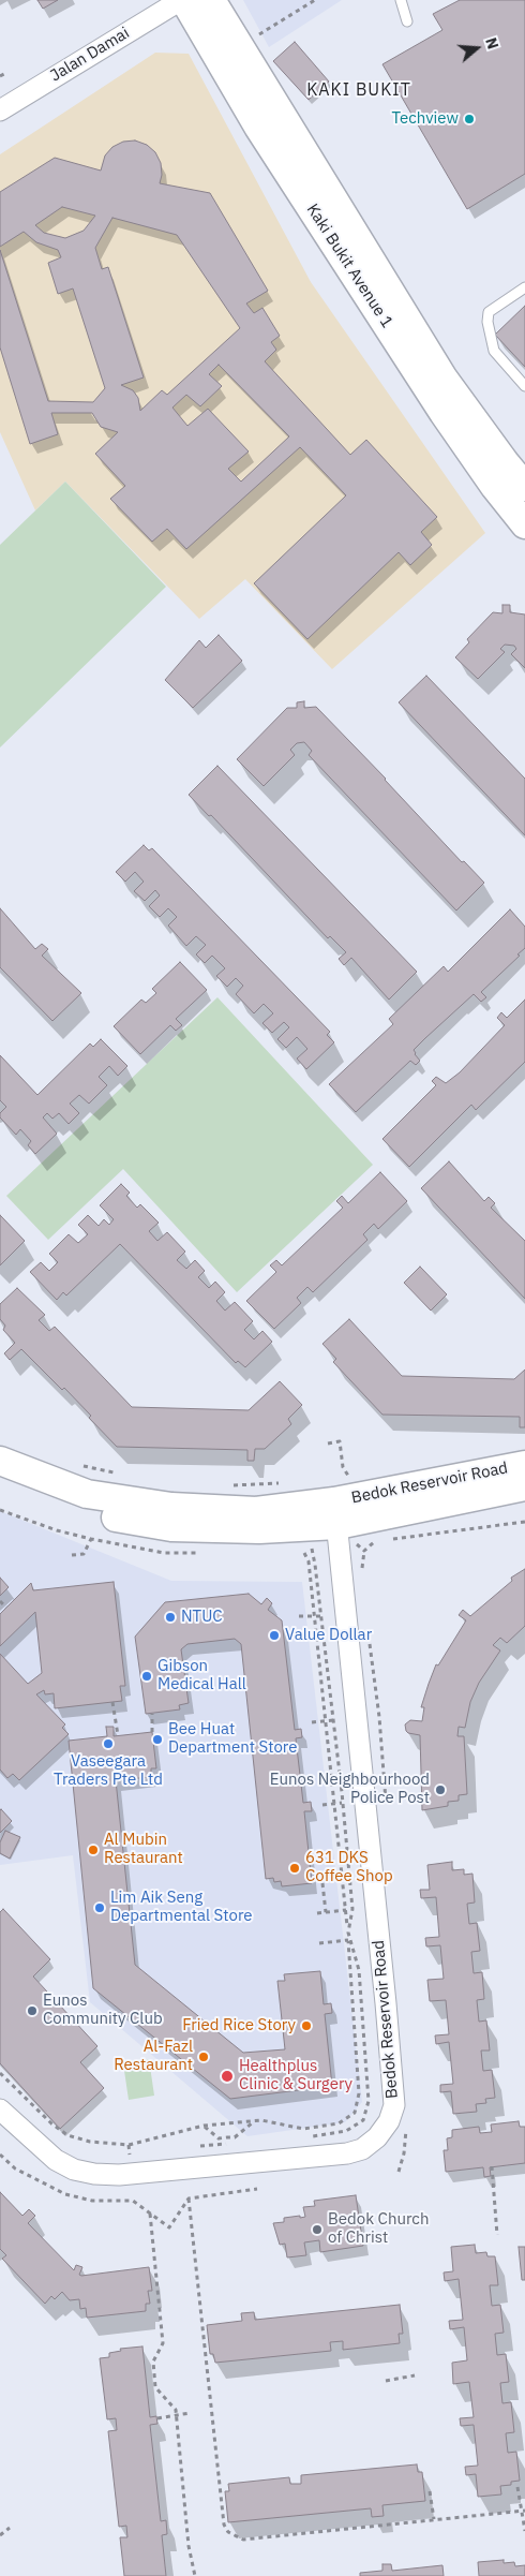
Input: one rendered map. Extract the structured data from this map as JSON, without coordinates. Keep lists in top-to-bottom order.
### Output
{
  "streets": {
    "main road": ["Kaki Bukit Avenue 1", "Bedok Reservoir Road"],
    "street": ["Jalan Damai"]
  },
  "crossings": [
    ["Jalan Damai", "Kaki Bukit Avenue 1"]
  ],
  "districts": ["KAKI BUKIT"],
  "places": [
    "Techview",
    "NTUC",
    "Value Dollar",
    "Gibson Medical Hall",
    "Bee Huat Department Store",
    "Vaseegara Traders Pte Ltd",
    "Eunos Neighbourhood Police Post",
    "Al Mubin Restaurant",
    "631 DKS Coffee Shop",
    "Lim Aik Seng Departmental Store",
    "Eunos Community Club",
    "Fried Rice Story",
    "Al-Fazl Restaurant",
    "Healthplus Clinic & Surgery",
    "Bedok Church of Christ"
  ],
  "north": "right"
}
